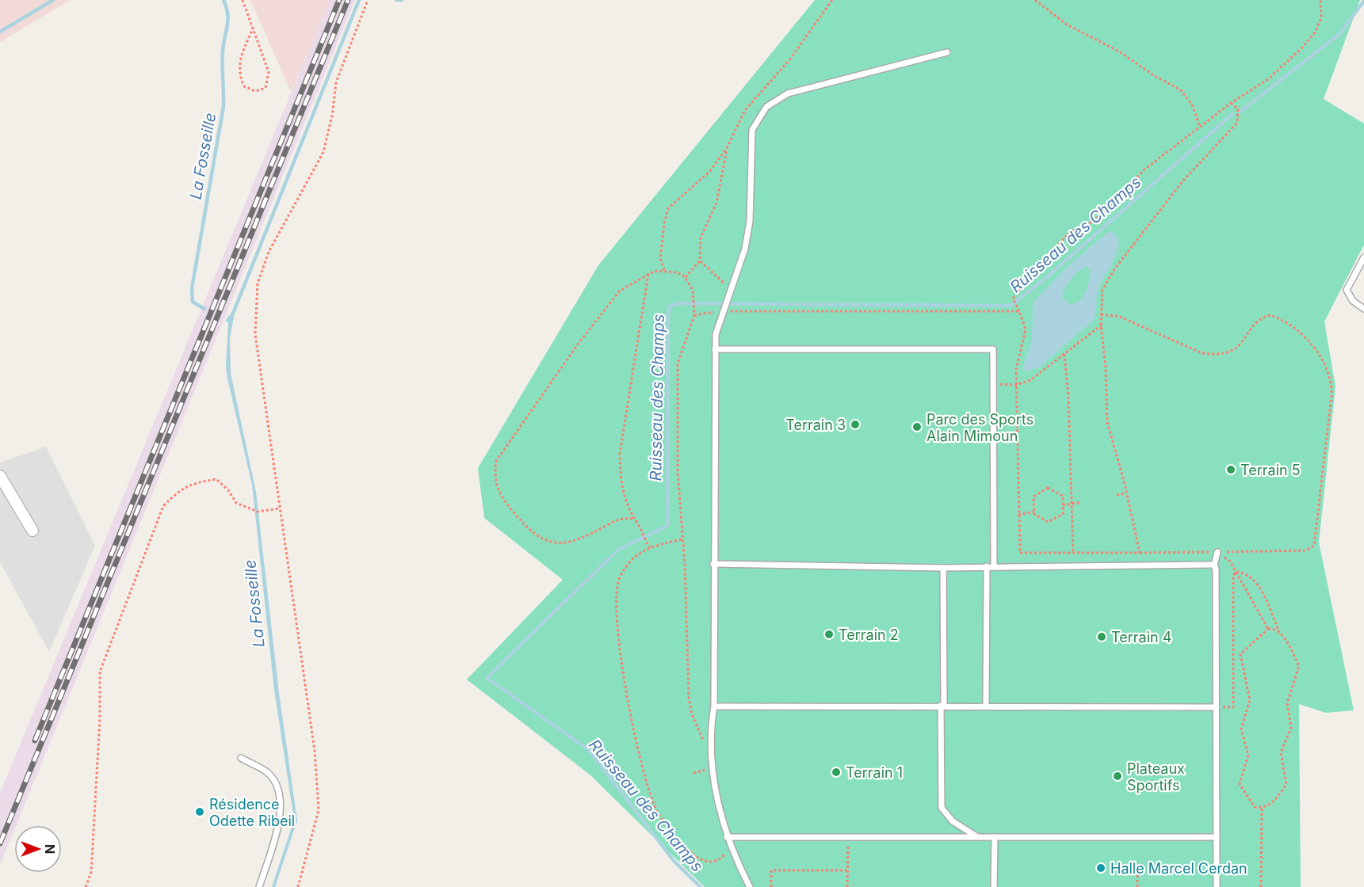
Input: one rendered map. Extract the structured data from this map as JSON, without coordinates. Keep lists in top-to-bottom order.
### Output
{
  "water": ["La Fosseille", "Ruisseau des Champs"],
  "places": [
    "Terrain 3",
    "Parc des Sports Alain Mimoun",
    "Terrain 5",
    "Terrain 2",
    "Terrain 4",
    "Terrain 1",
    "Plateaux Sportifs",
    "Résidence Odette Ribeil",
    "Halle Marcel Cerdan"
  ],
  "north": "right"
}
